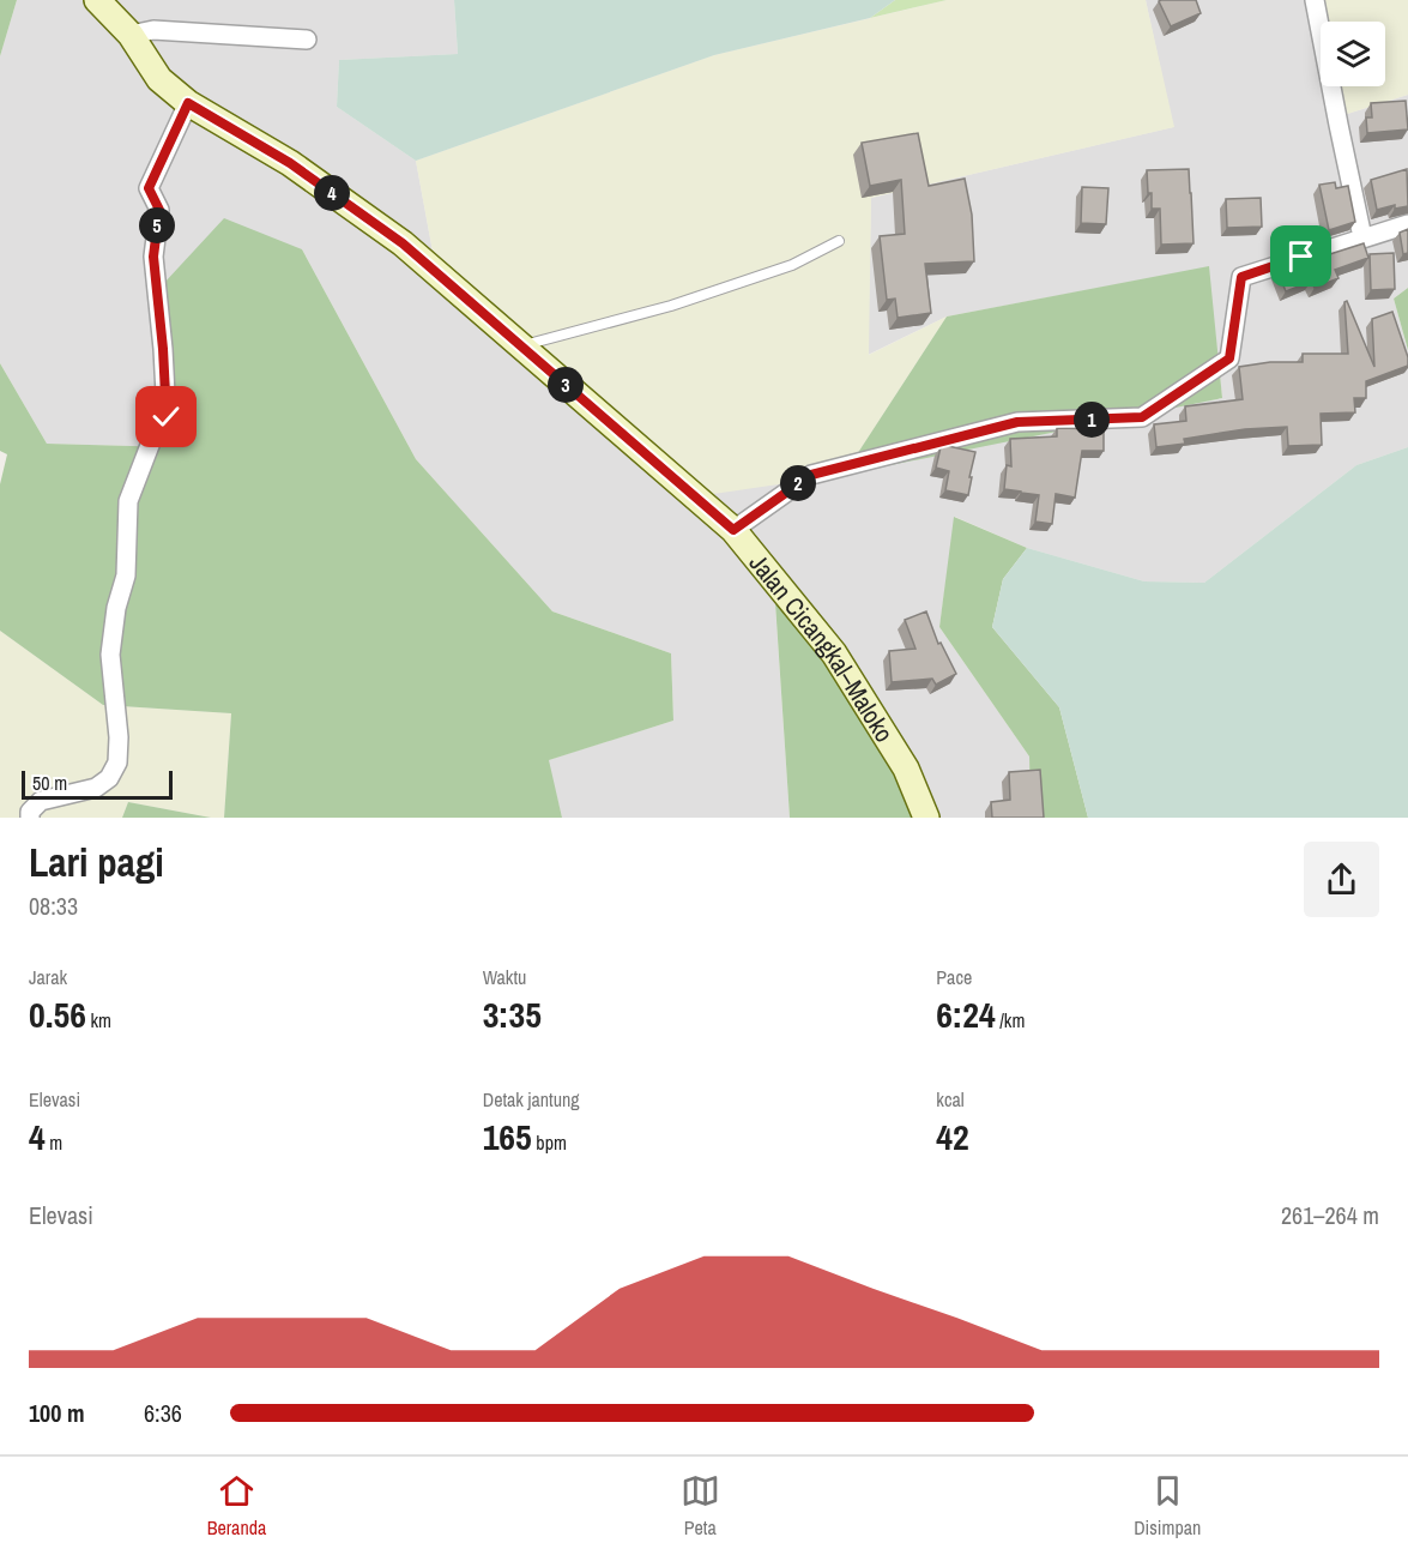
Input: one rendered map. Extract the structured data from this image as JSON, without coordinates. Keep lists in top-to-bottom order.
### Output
{
  "streets": {
    "street": ["Jalan Cicangkal–Maloko"]
  },
  "scale_bar": "50 m",
  "page": {
    "pins": [
      "4",
      "5",
      "3",
      "1",
      "2"
    ],
    "scale": "50 m",
    "heading": ["Lari pagi", "08:33"],
    "stats": [
      ["Jarak", "0.56 km"],
      ["Waktu", "3:35"],
      ["Pace", "6:24 /km"],
      ["Elevasi", "4 m"],
      ["Detak jantung", "165 bpm"],
      ["kcal", "42"]
    ],
    "chart": ["Elevasi", "261–264 m"],
    "list": [
      {
        "name": "100 m",
        "note": "6:36"
      }
    ],
    "tabs": ["Beranda", "Peta", "Disimpan"]
  }
}
